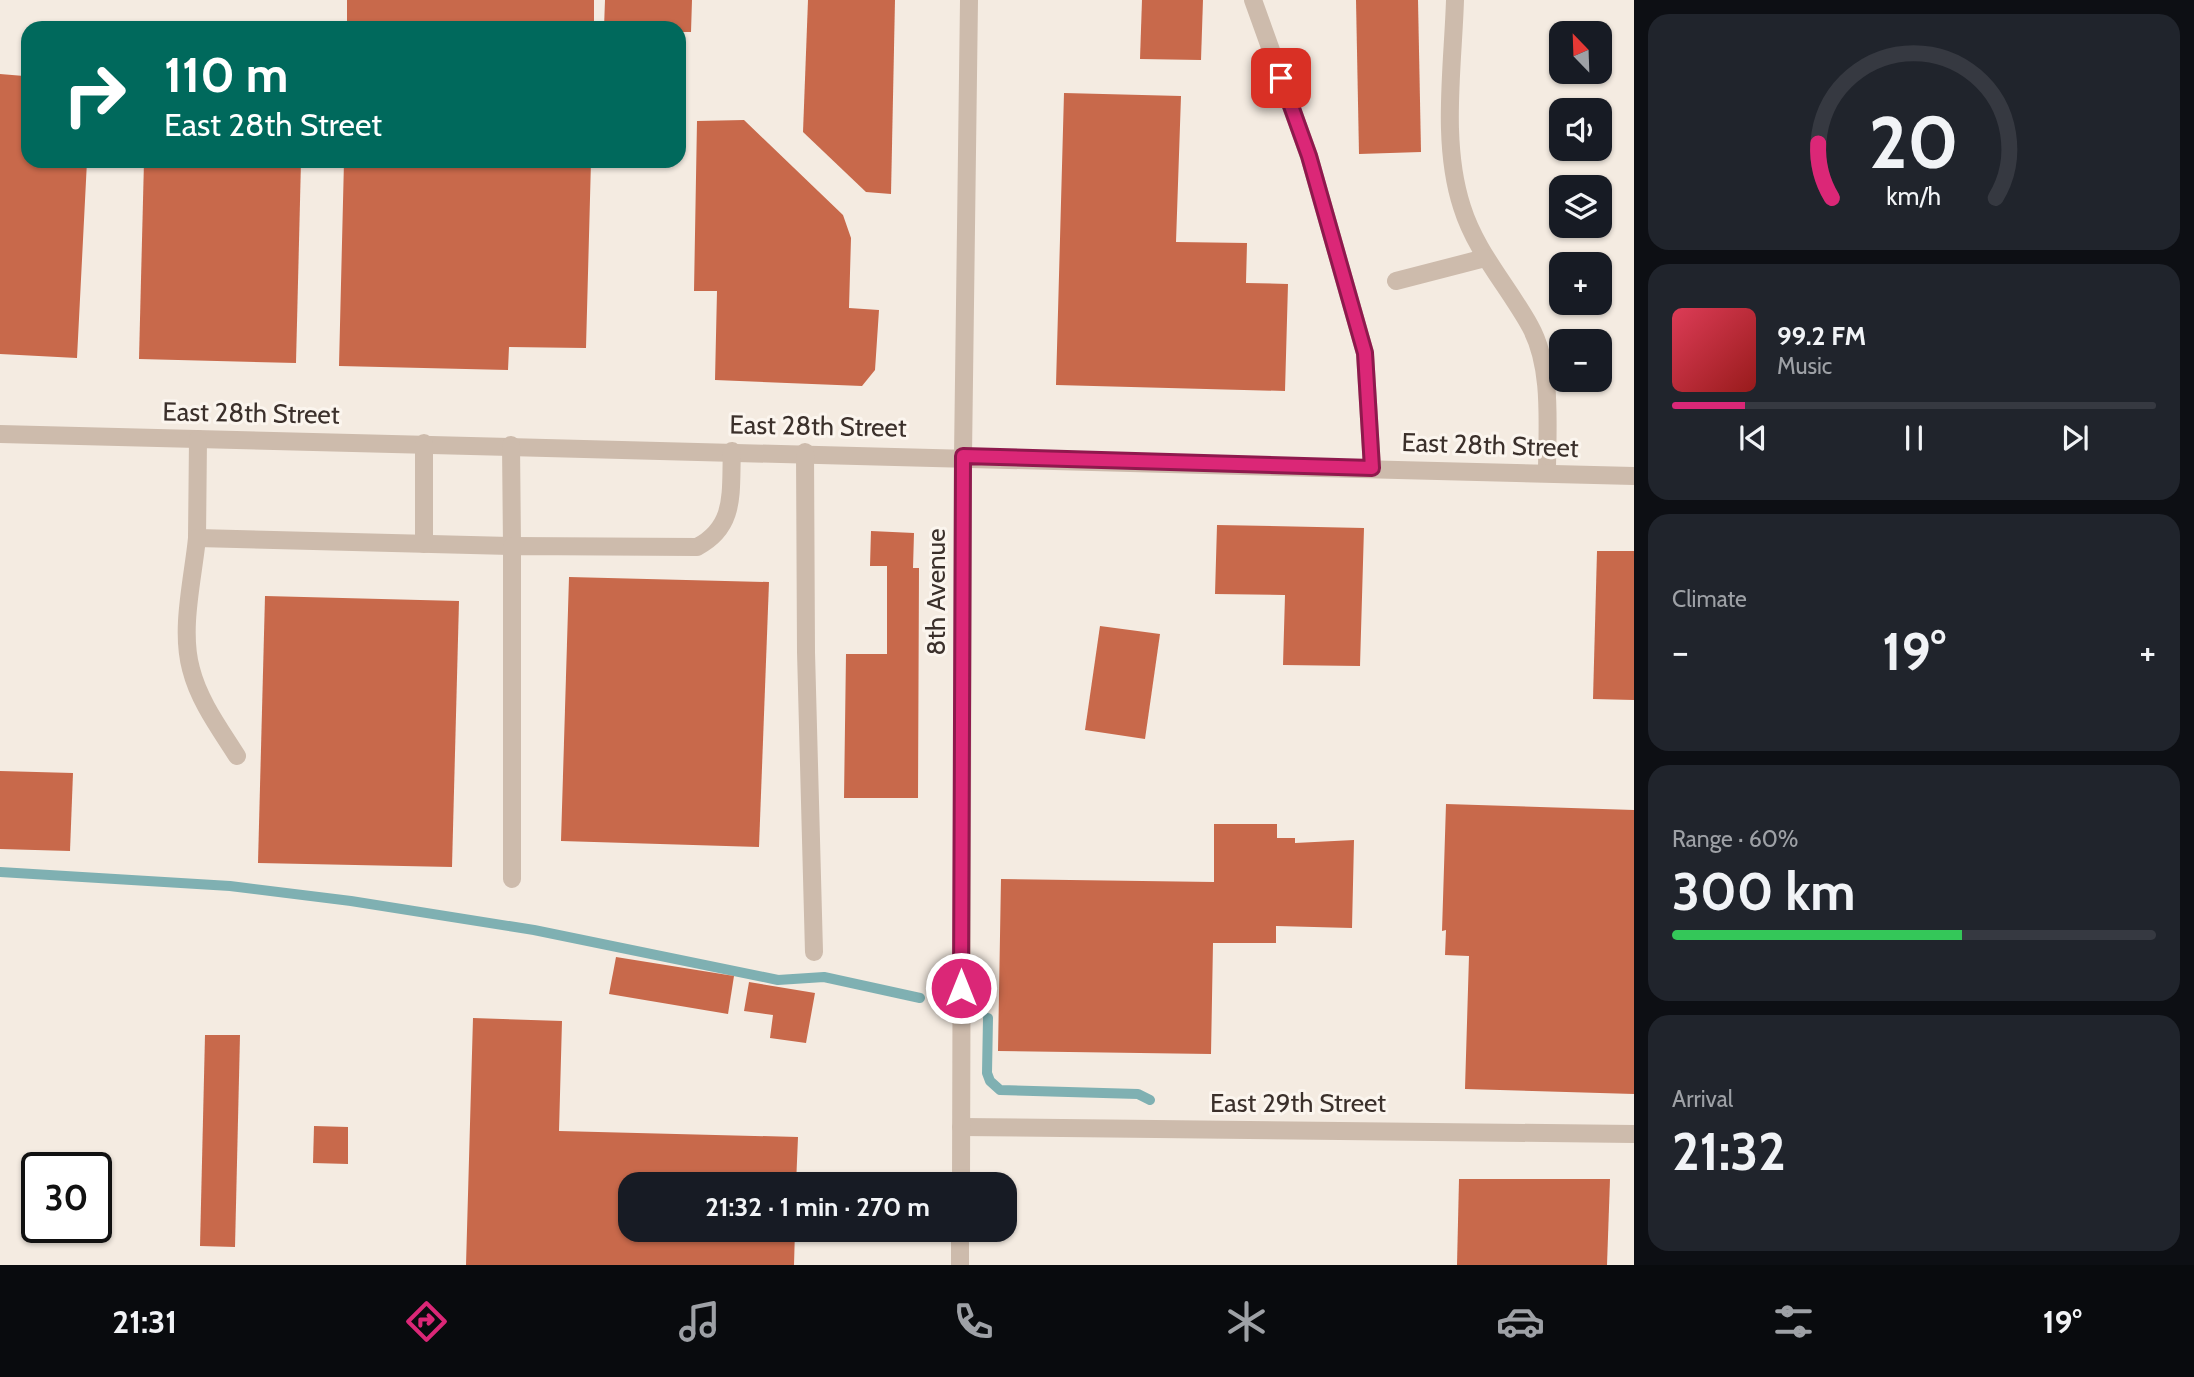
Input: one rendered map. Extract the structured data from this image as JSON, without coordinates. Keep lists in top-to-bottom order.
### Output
{
  "streets": {
    "street": ["East 28th Street", "8th Avenue", "East 29th Street"]
  },
  "crossings": [
    ["East 28th Street", "8th Avenue"],
    ["8th Avenue", "East 29th Street"]
  ],
  "north": "top left",
  "page": {
    "map_buttons": ["+", "−"],
    "turn": ["110 m", "East 28th Street"],
    "song": ["99.2 FM", "Music"],
    "tile": [
      "Climate",
      ["Range · 60%", "300 km"],
      ["Arrival", "21:32"]
    ],
    "heat": ["−", "19°", "+"],
    "limit": "30",
    "trip": "21:32 · 1 min · 270 m",
    "tabs": ["21:31", "19°"],
    "gauge": ["20", "km/h"]
  }
}
